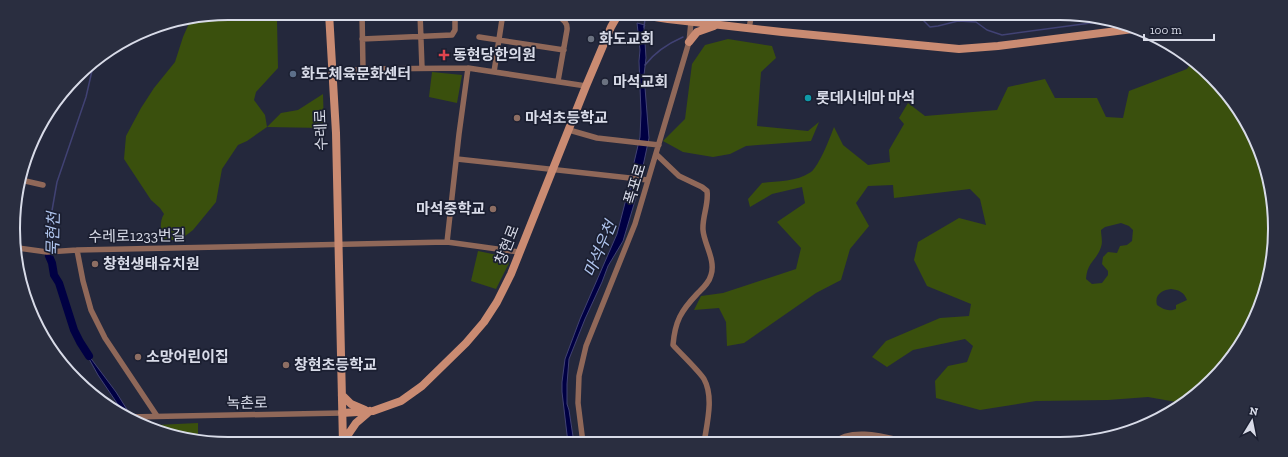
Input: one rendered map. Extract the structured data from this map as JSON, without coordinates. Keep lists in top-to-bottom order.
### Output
{
  "streets": {
    "street": [
      "수레로",
      "폭포로",
      "수레로1233번길",
      "창현로",
      "녹촌로"
    ]
  },
  "crossings": [
    ["수레로", "수레로1233번길"],
    ["수레로", "창현로"],
    ["수레로", "녹촌로"],
    ["수레로1233번길", "녹촌로"],
    ["창현로", "녹촌로"]
  ],
  "water": ["묵현천", "마석우천"],
  "places": {
    "other": [
      "화도교회",
      "화도체육문화센터",
      "마석교회",
      "롯데시네마 마석",
      "마석초등학교",
      "마석중학교",
      "창현생태유치원",
      "소망어린이집",
      "창현초등학교"
    ],
    "health": ["동현당한의원"]
  },
  "scale_bar": "100 m",
  "north": "top"
}
